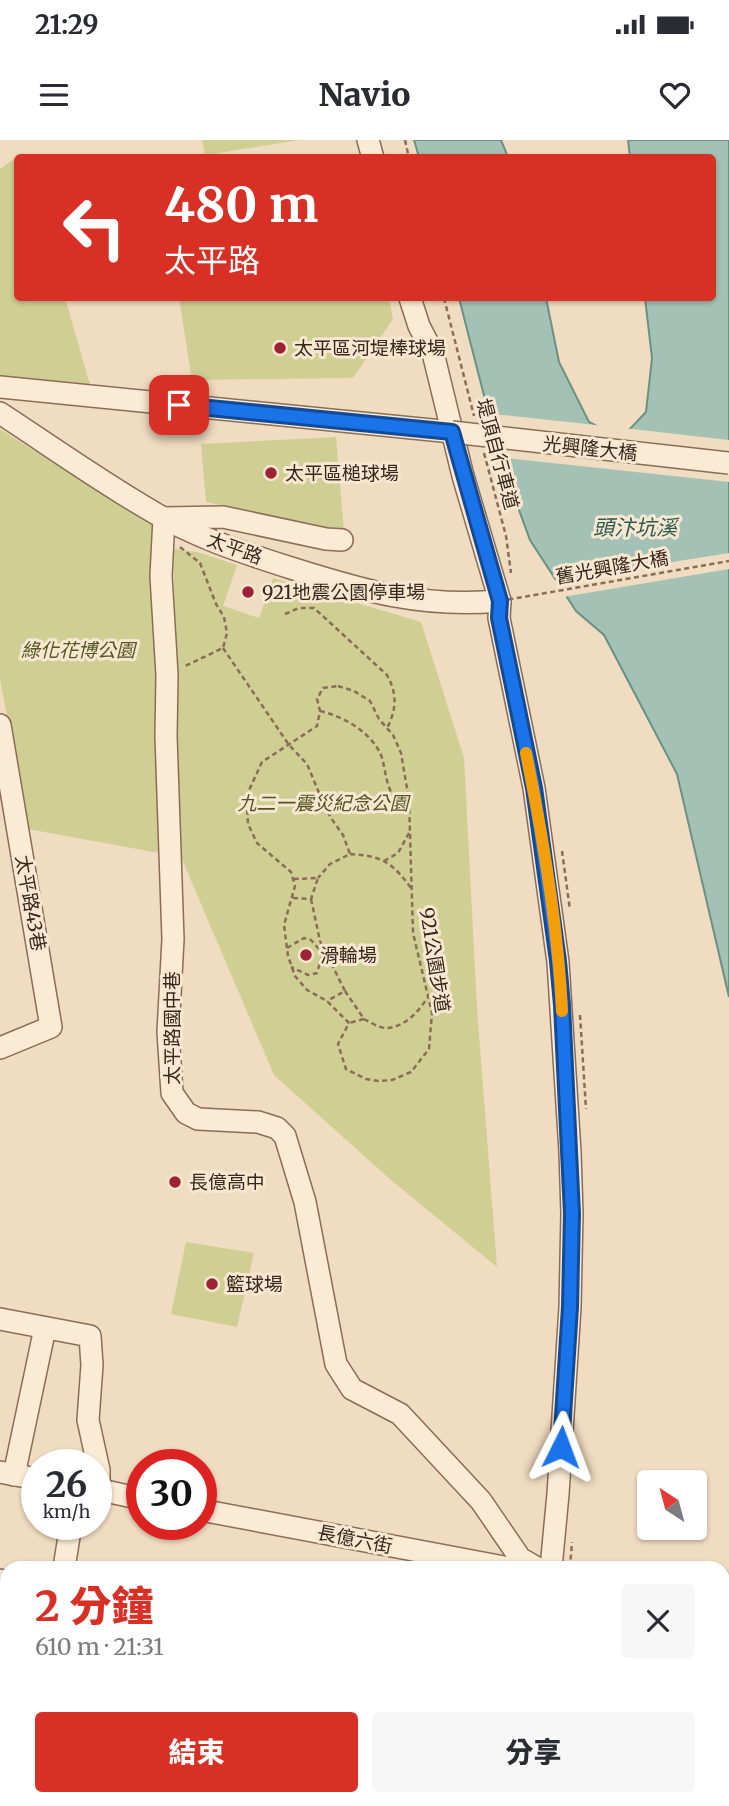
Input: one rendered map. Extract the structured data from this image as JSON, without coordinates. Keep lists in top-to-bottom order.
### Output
{
  "streets": {
    "street": [
      "光興隆大橋",
      "太平路",
      "太平路43巷",
      "太平路國中巷",
      "長億六街"
    ],
    "path": ["堤頂自行車道", "舊光興隆大橋", "921公園步道"]
  },
  "crossings": [
    ["太平路", "舊光興隆大橋"],
    ["太平路", "太平路國中巷"]
  ],
  "water": ["頭汴坑溪"],
  "parks": ["綠化花博公園", "九二一震災紀念公園"],
  "places": [
    "太平區河堤棒球場",
    "太平區槌球場",
    "921地震公園停車場",
    "滑輪場",
    "長億高中",
    "籃球場"
  ],
  "north": "top left",
  "page": {
    "status": "21:29",
    "header": "Navio",
    "turn": ["480 m", "太平路"],
    "speed": "26 km/h",
    "limit": "30",
    "heading": ["2 分鐘", "610 m · 21:31"],
    "buttons": ["結束", "分享"]
  }
}
